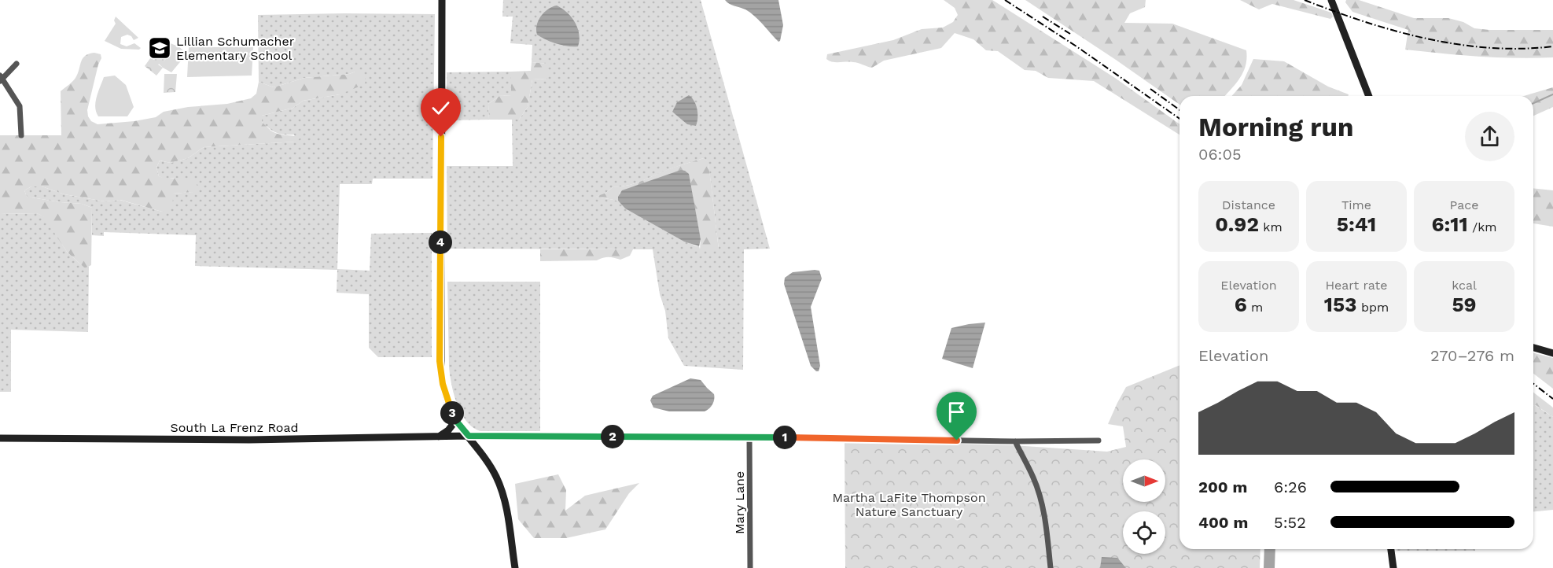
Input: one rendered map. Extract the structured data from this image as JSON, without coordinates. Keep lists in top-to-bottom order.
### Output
{
  "streets": {
    "street": ["South La Frenz Road", "Mary Lane"]
  },
  "parks": ["Martha LaFite Thompson Nature Sanctuary"],
  "places": {
    "school or university": ["Lillian Schumacher Elementary School"]
  },
  "north": "right",
  "page": {
    "heading": ["Morning run", "06:05"],
    "stats": [
      ["Distance", "0.92 km"],
      ["Time", "5:41"],
      ["Pace", "6:11 /km"],
      ["Elevation", "6 m"],
      ["Heart rate", "153 bpm"],
      ["kcal", "59"]
    ],
    "pins": [
      "4",
      "3",
      "2",
      "1"
    ],
    "chart": ["Elevation", "270–276 m"],
    "list": [
      {
        "name": "200 m",
        "note": "6:26"
      },
      {
        "name": "400 m",
        "note": "5:52"
      }
    ]
  }
}
